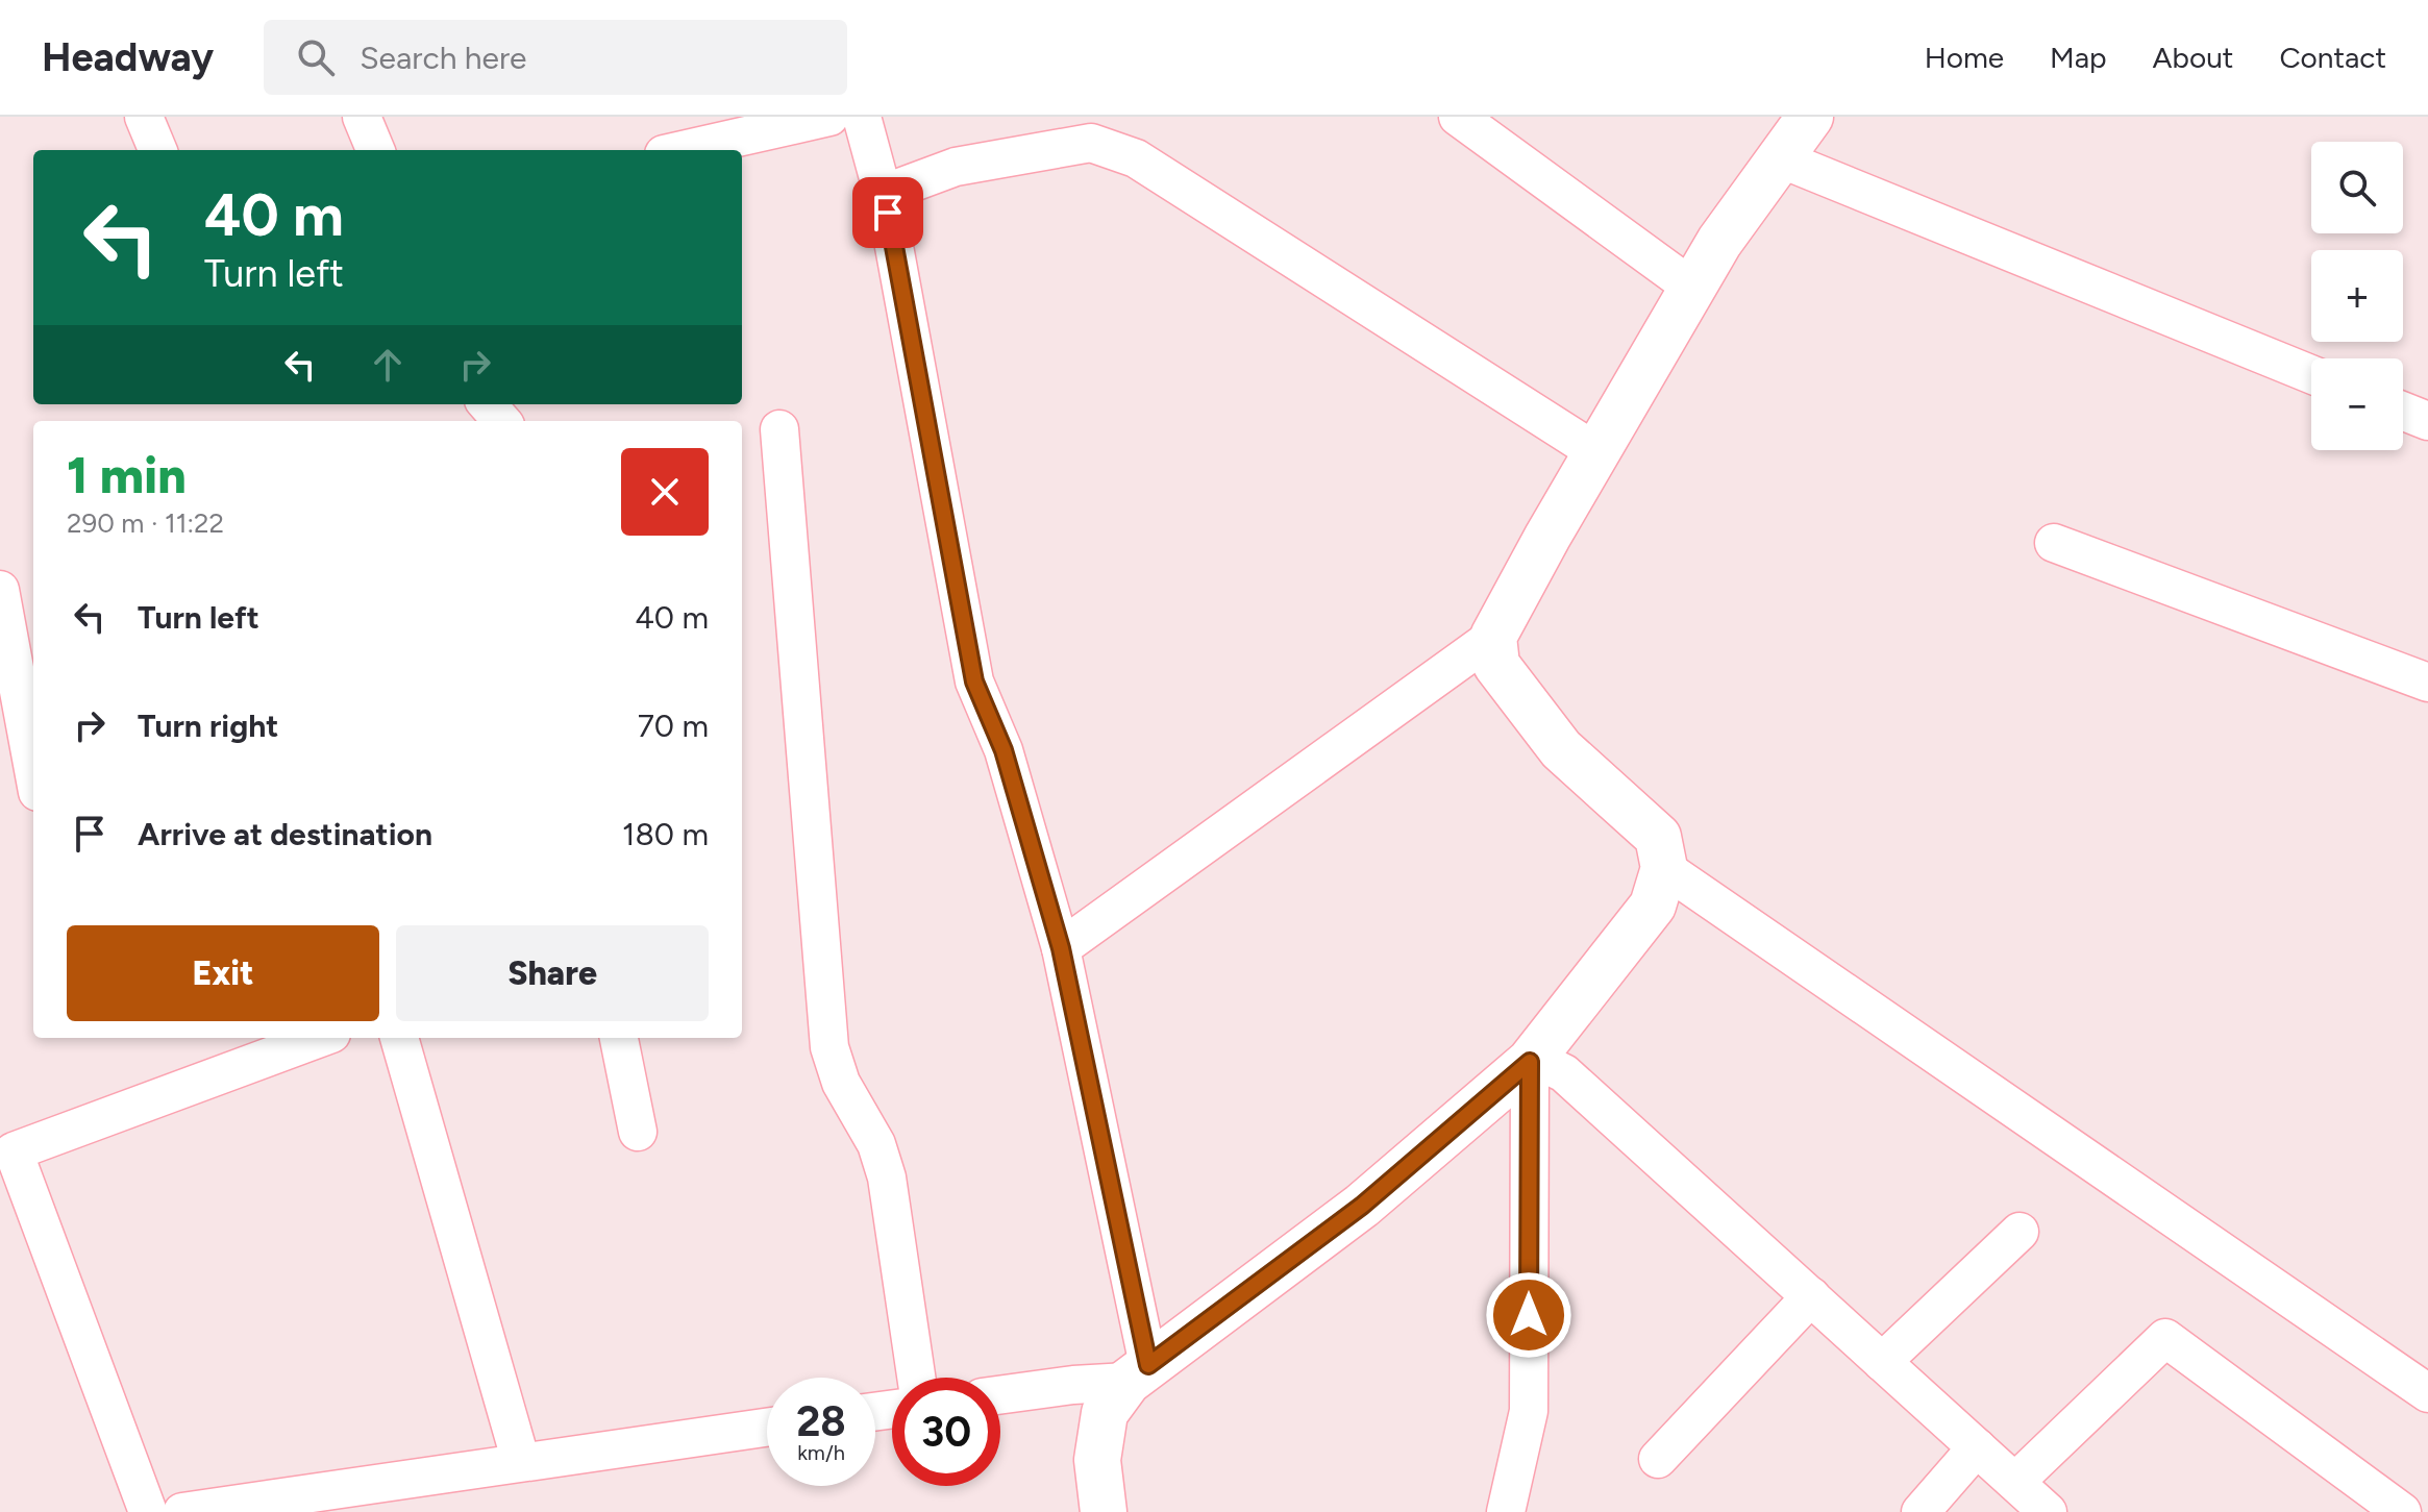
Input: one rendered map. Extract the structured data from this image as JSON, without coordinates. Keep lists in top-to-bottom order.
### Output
{
  "page": {
    "header": "Headway",
    "search": "Search here",
    "nav": [
      "Home",
      "Map",
      "About",
      "Contact"
    ],
    "map_buttons": ["+", "−"],
    "turn": ["40 m", "Turn left"],
    "heading": ["1 min", "290 m · 11:22"],
    "list": [
      {
        "name": "Turn left",
        "value": "40 m"
      },
      {
        "name": "Turn right",
        "value": "70 m"
      },
      {
        "name": "Arrive at destination",
        "value": "180 m"
      }
    ],
    "buttons": ["Exit", "Share"],
    "speed": "28 km/h",
    "limit": "30"
  }
}
